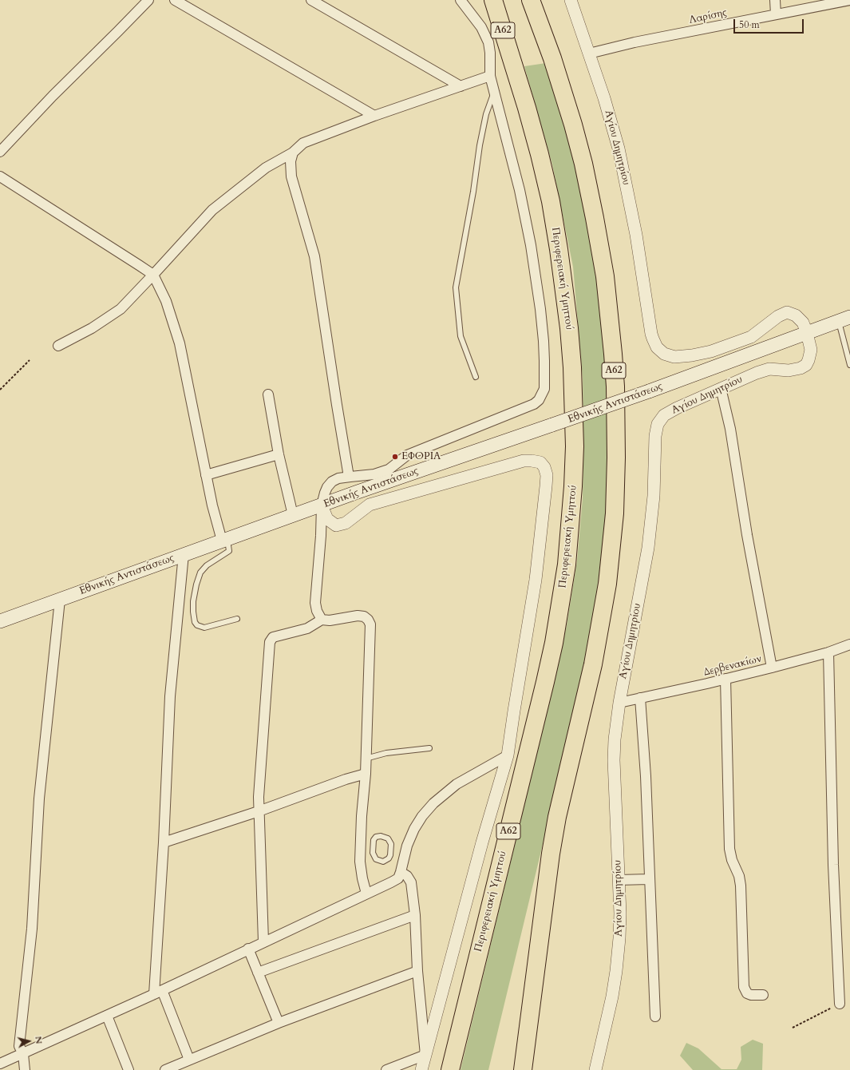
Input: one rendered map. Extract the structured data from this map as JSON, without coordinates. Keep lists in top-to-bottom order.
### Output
{
  "streets": {
    "highway": ["Α62", "Περιφερειακή Υμηττού"],
    "main road": ["Εθνικής Αντιστάσεως"],
    "street": ["Λαρίσης", "Αγίου Δημητρίου", "Δερβενακίων"]
  },
  "crossings": [
    ["Λαρίσης", "Αγίου Δημητρίου"],
    ["Αγίου Δημητρίου", "Εθνικής Αντιστάσεως"],
    ["Αγίου Δημητρίου", "Δερβενακίων"]
  ],
  "places": ["ΕΦΟΡΙΑ"],
  "scale_bar": "50 m",
  "north": "right"
}
